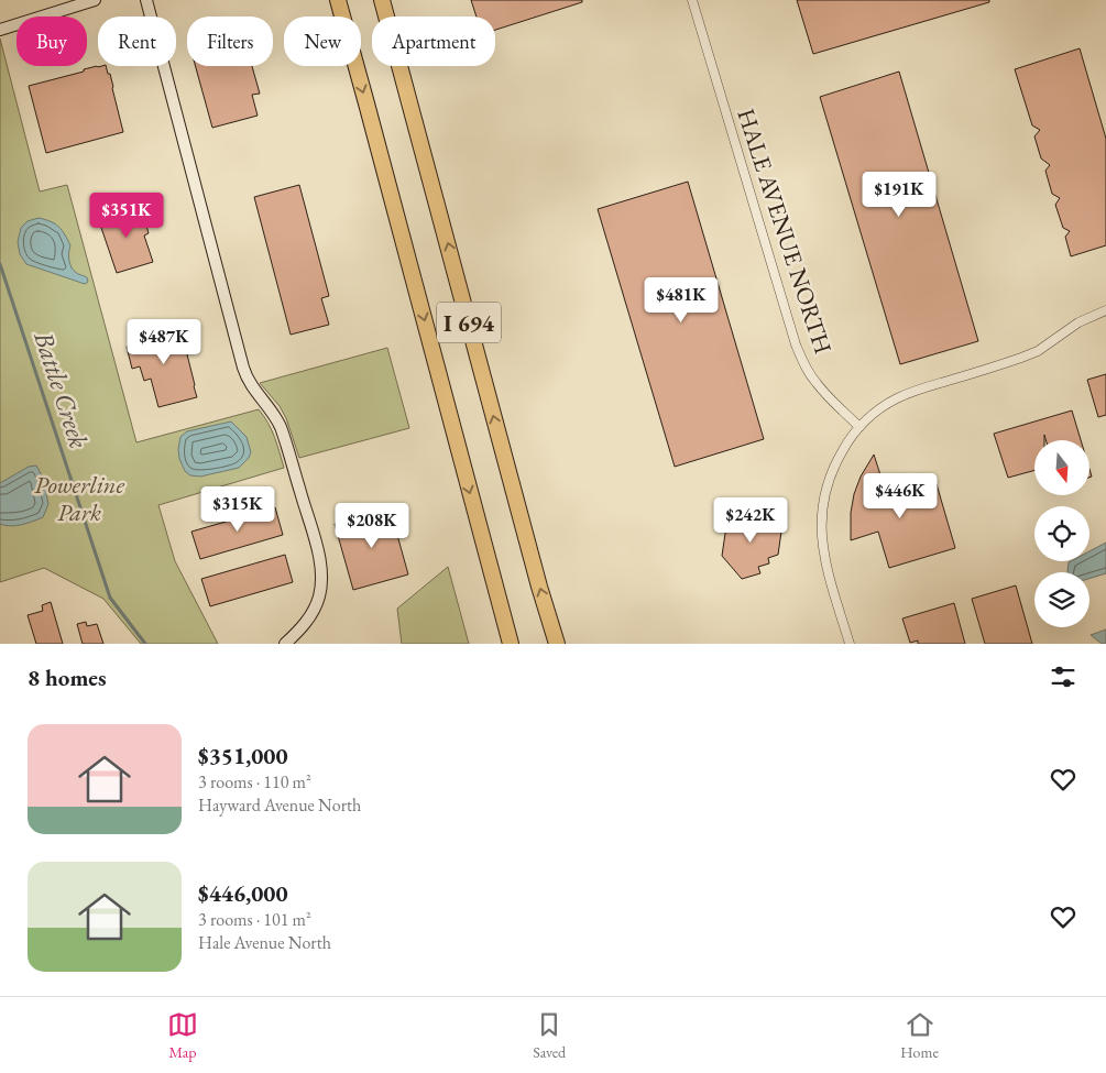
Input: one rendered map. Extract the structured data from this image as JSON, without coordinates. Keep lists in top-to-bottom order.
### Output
{
  "streets": {
    "highway": ["I 694"],
    "street": ["HALE AVENUE NORTH"]
  },
  "water": ["Battle Creek"],
  "parks": ["Powerline Park"],
  "north": "bottom",
  "page": {
    "chip": [
      "Buy",
      "Rent",
      "Filters",
      "New",
      "Apartment"
    ],
    "price": [
      "$191K",
      "$351K",
      "$481K",
      "$487K",
      "$446K",
      "$315K",
      "$242K",
      "$208K"
    ],
    "heading": "8 homes",
    "list": [
      {
        "name": "$351,000",
        "note": "3 rooms · 110 m² · Hayward Avenue North"
      },
      {
        "name": "$446,000",
        "note": "3 rooms · 101 m² · Hale Avenue North"
      }
    ],
    "tabs": ["Map", "Saved", "Home"]
  }
}
